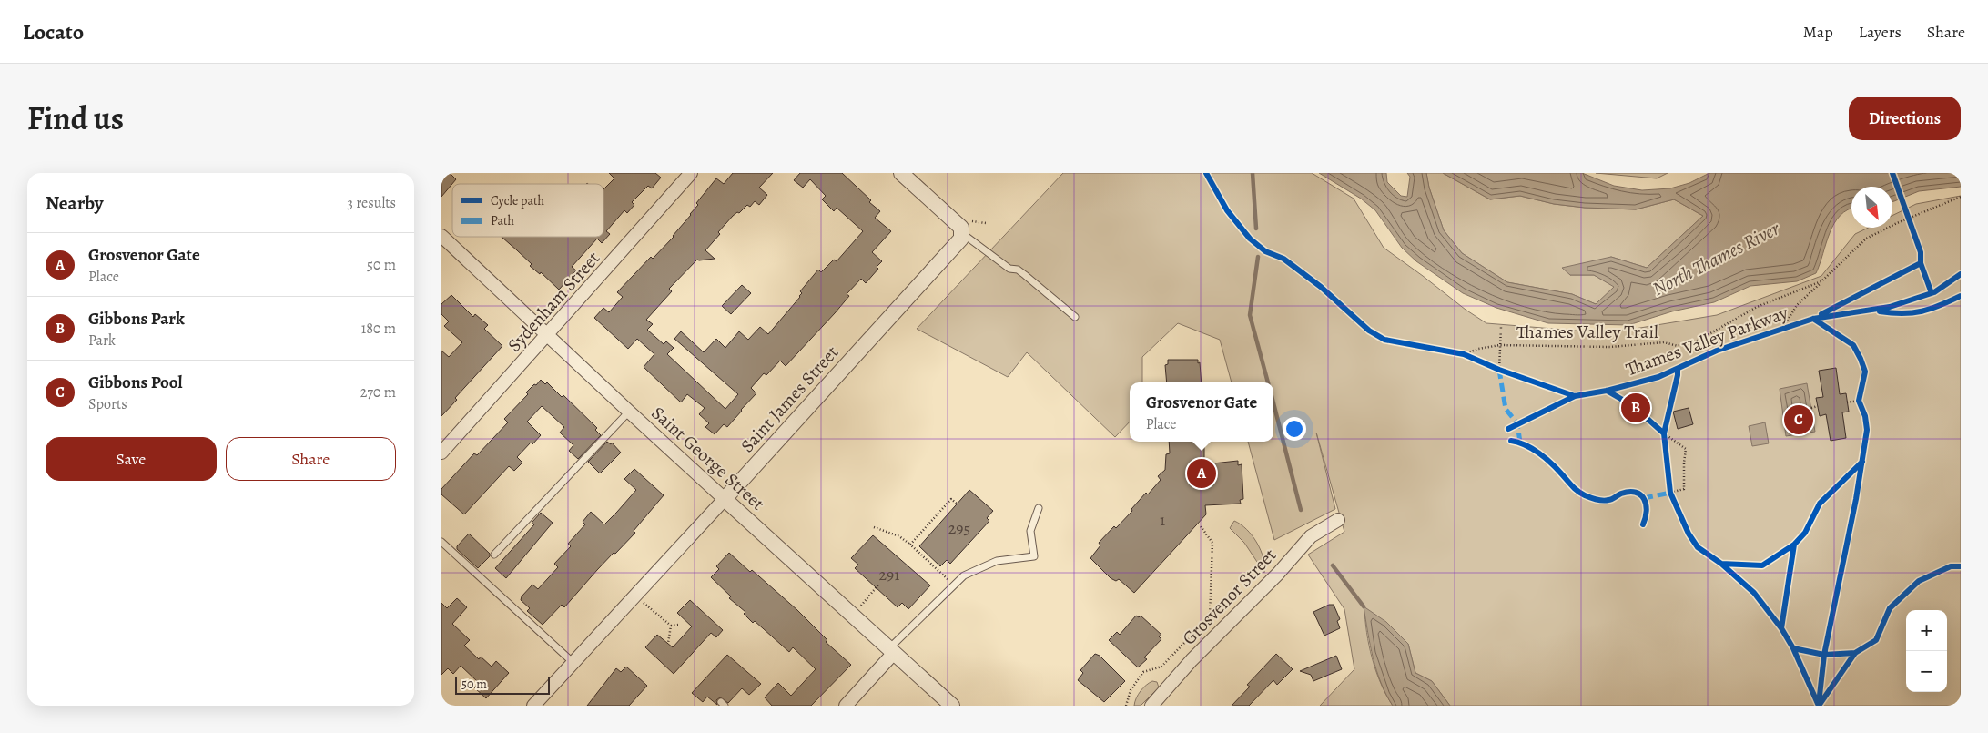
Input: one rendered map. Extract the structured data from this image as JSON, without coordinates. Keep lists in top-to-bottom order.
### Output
{
  "streets": {
    "street": [
      "Sydenham Street",
      "Saint James Street",
      "Saint George Street",
      "Grosvenor Street"
    ],
    "path": ["Thames Valley Trail"],
    "cycle path": ["Thames Valley Parkway"]
  },
  "crossings": [
    ["Sydenham Street", "Saint George Street"],
    ["Saint James Street", "Saint George Street"]
  ],
  "water": ["North Thames River"],
  "house_numbers": ["1", "295", "291"],
  "legend": ["Cycle path", "Path"],
  "scale_bar": "50 m",
  "north": "bottom right",
  "page": {
    "header": "Locato",
    "nav": ["Map", "Layers", "Share"],
    "title": "Find us",
    "buttons": [
      "Directions",
      ["Save", "Share"]
    ],
    "heading": ["Nearby", "3 results"],
    "list": [
      {
        "mark": "A",
        "name": "Grosvenor Gate",
        "note": "Place",
        "value": "50 m"
      },
      {
        "mark": "B",
        "name": "Gibbons Park",
        "note": "Park",
        "value": "180 m"
      },
      {
        "mark": "C",
        "name": "Gibbons Pool",
        "note": "Sports",
        "value": "270 m"
      }
    ],
    "popup": ["Grosvenor Gate", "Place"],
    "pins": ["B", "C", "A"],
    "map_buttons": ["+", "−"],
    "scale": "50 m"
  }
}
